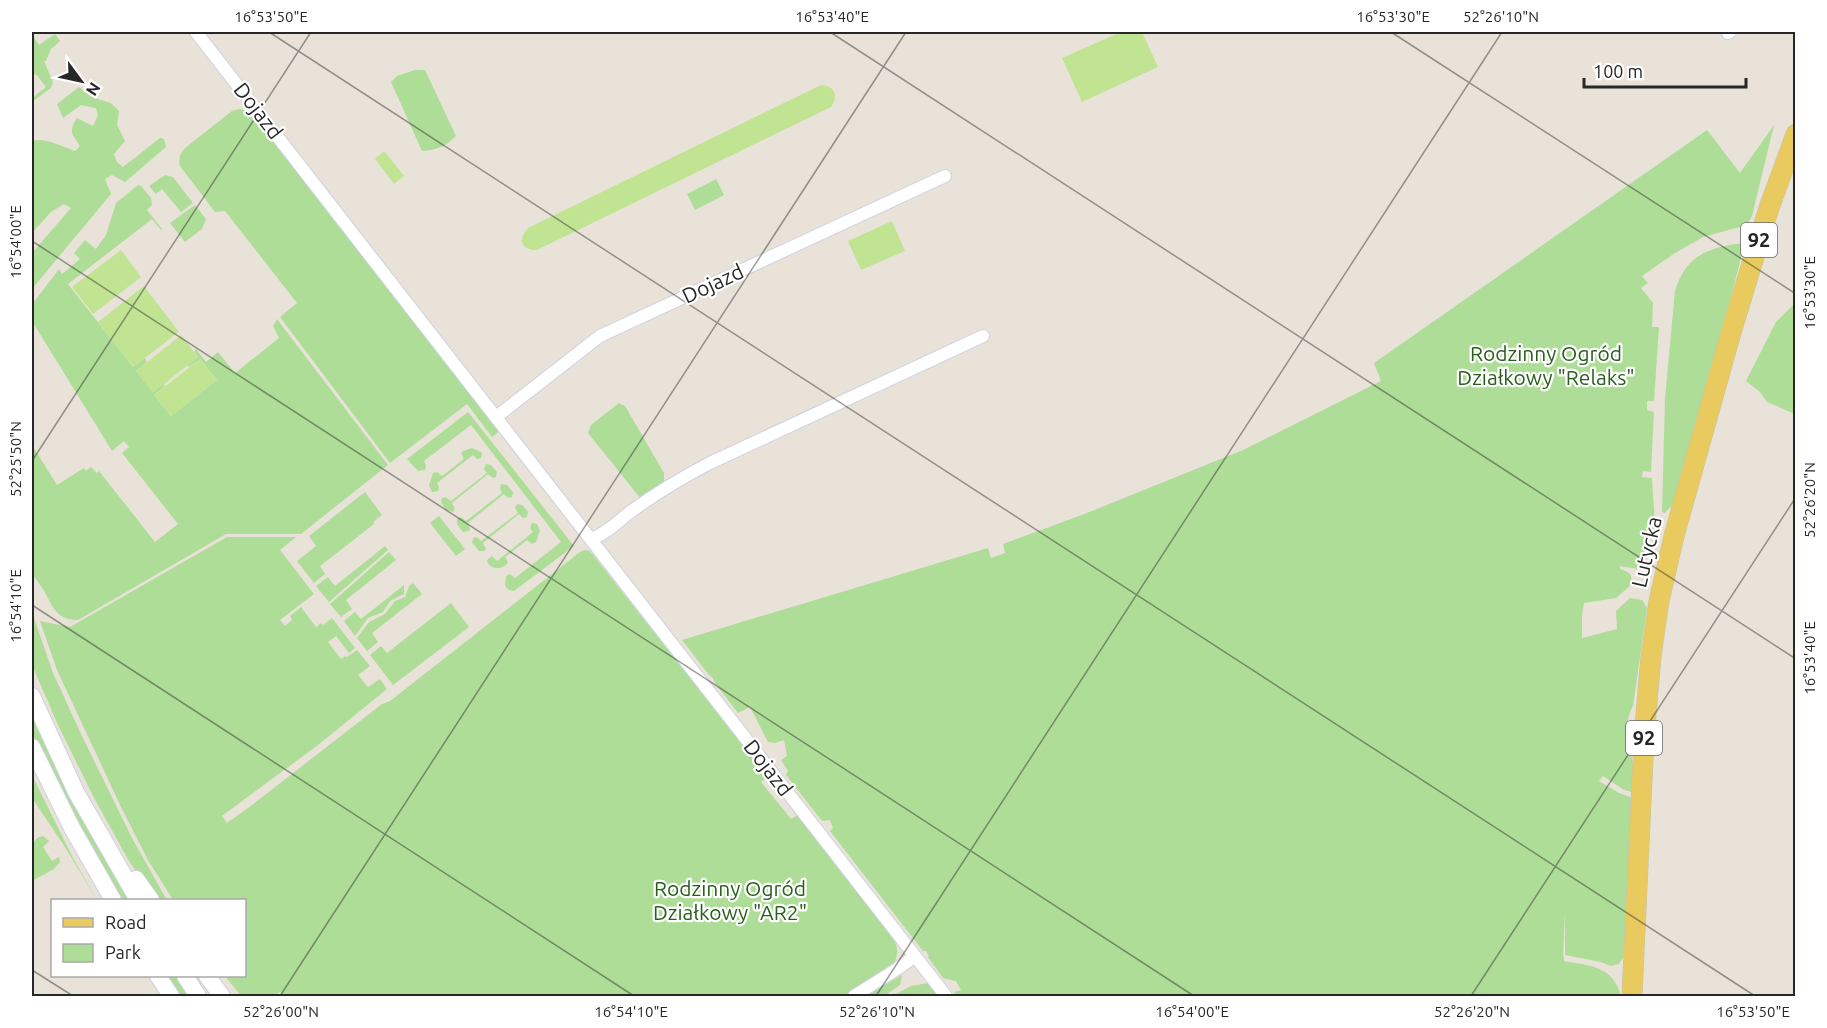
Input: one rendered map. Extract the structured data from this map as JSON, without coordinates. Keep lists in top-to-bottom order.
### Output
{
  "streets": {
    "main road": ["92", "Lutycka"],
    "street": ["Dojazd"]
  },
  "parks": ["Rodzinny Ogród Działkowy \"Relaks\"", "Rodzinny Ogród Działkowy \"AR2\""],
  "legend": ["Road", "Park"],
  "scale_bar": "100 m",
  "north": "bottom right",
  "coordinates": [
    "16°53'50\"E",
    "16°53'40\"E",
    "16°53'30\"E",
    "52°26'10\"N",
    "16°54'00\"E",
    "52°25'50\"N",
    "52°26'20\"N",
    "16°54'10\"E",
    "52°26'00\"N"
  ]
}
